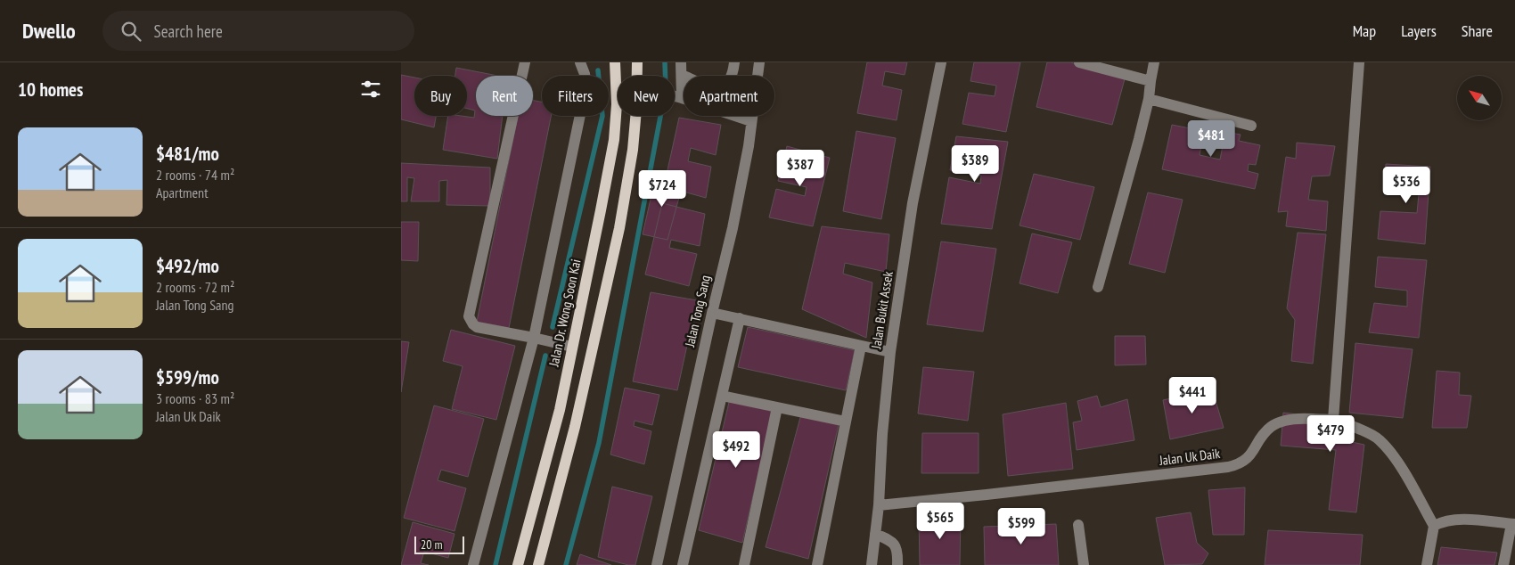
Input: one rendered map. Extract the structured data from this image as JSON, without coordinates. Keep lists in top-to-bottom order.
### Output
{
  "streets": {
    "main road": ["Jalan Dr. Wong Soon Kai"],
    "street": ["Jalan Bukit Assek", "Jalan Tong Sang", "Jalan Uk Daik"]
  },
  "crossings": [
    ["Jalan Bukit Assek", "Jalan Uk Daik"]
  ],
  "scale_bar": "20 m",
  "north": "top left",
  "page": {
    "header": "Dwello",
    "search": "Search here",
    "nav": ["Map", "Layers", "Share"],
    "heading": "10 homes",
    "chip": [
      "Buy",
      "Rent",
      "Filters",
      "New",
      "Apartment"
    ],
    "list": [
      {
        "name": "$481/mo",
        "note": "2 rooms · 74 m² · Apartment"
      },
      {
        "name": "$492/mo",
        "note": "2 rooms · 72 m² · Jalan Tong Sang"
      },
      {
        "name": "$599/mo",
        "note": "3 rooms · 83 m² · Jalan Uk Daik"
      }
    ],
    "price": [
      "$481",
      "$389",
      "$387",
      "$536",
      "$724",
      "$441",
      "$479",
      "$492",
      "$565",
      "$599"
    ],
    "scale": "20 m"
  }
}
